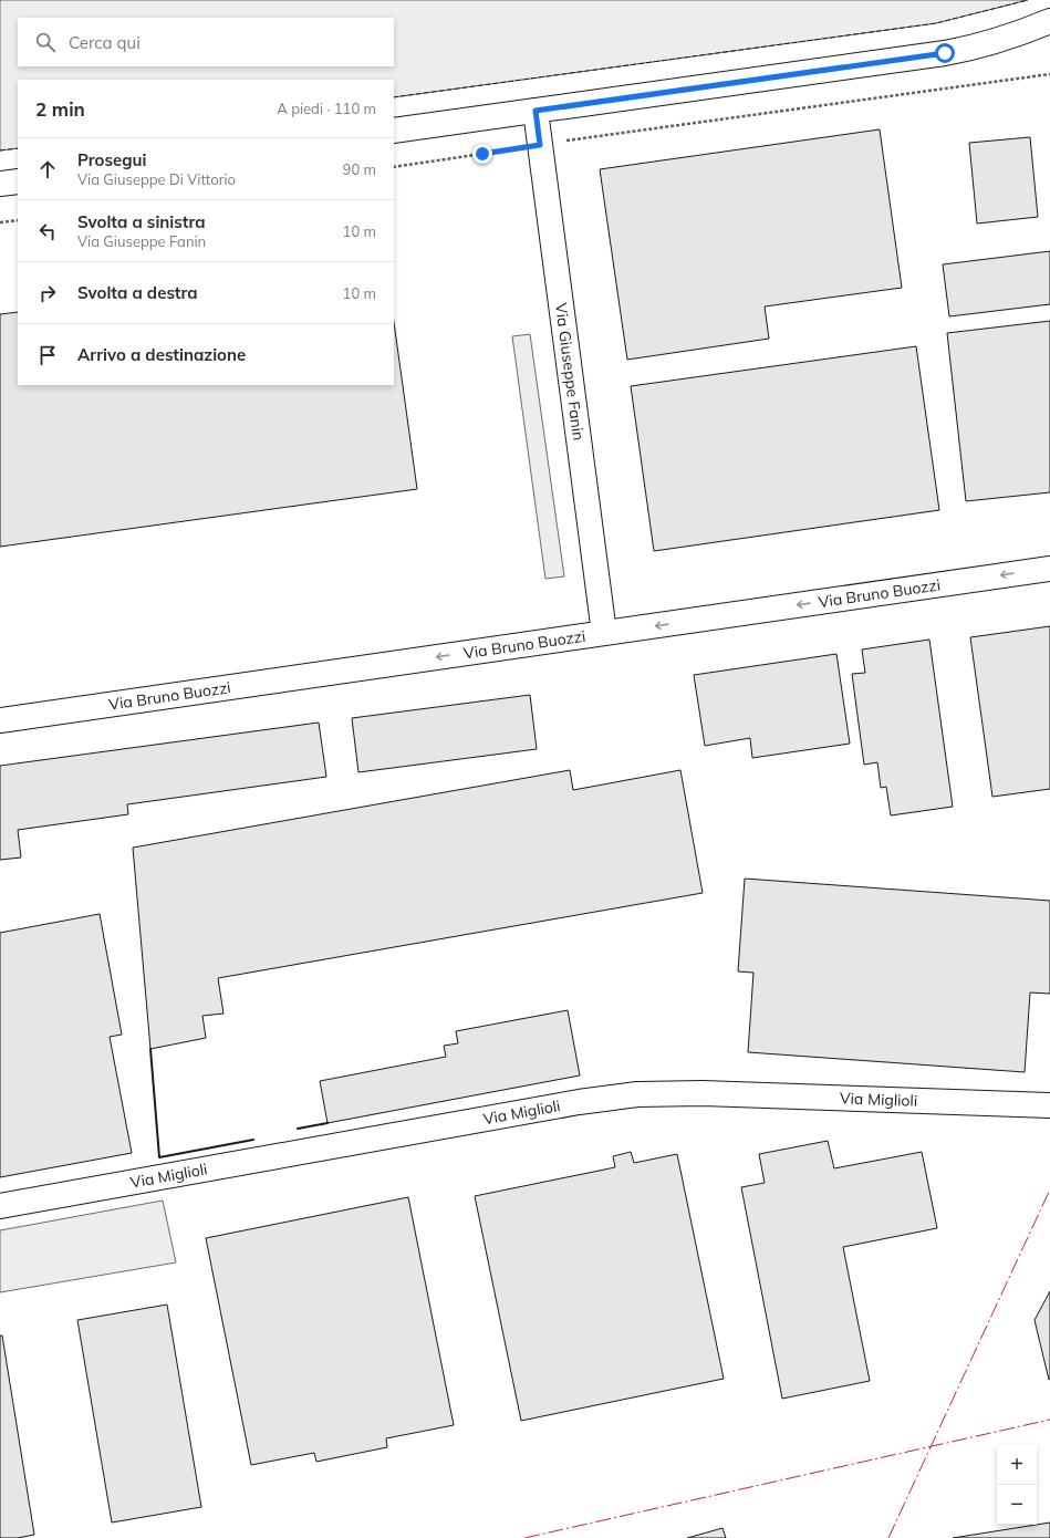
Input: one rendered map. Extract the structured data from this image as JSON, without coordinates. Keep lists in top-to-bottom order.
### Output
{
  "streets": {
    "street": ["Via Giuseppe Fanin", "Via Bruno Buozzi", "Via Miglioli"]
  },
  "crossings": [
    ["Via Giuseppe Fanin", "Via Bruno Buozzi"]
  ],
  "one_way": ["Via Bruno Buozzi"],
  "page": {
    "search": "Cerca qui",
    "heading": ["2 min", "A piedi · 110 m"],
    "list": [
      ["Prosegui", "Via Giuseppe Di Vittorio", "90 m"],
      ["Svolta a sinistra", "Via Giuseppe Fanin", "10 m"],
      ["Svolta a destra", "10 m"],
      "Arrivo a destinazione"
    ],
    "map_buttons": ["+", "−"]
  }
}
